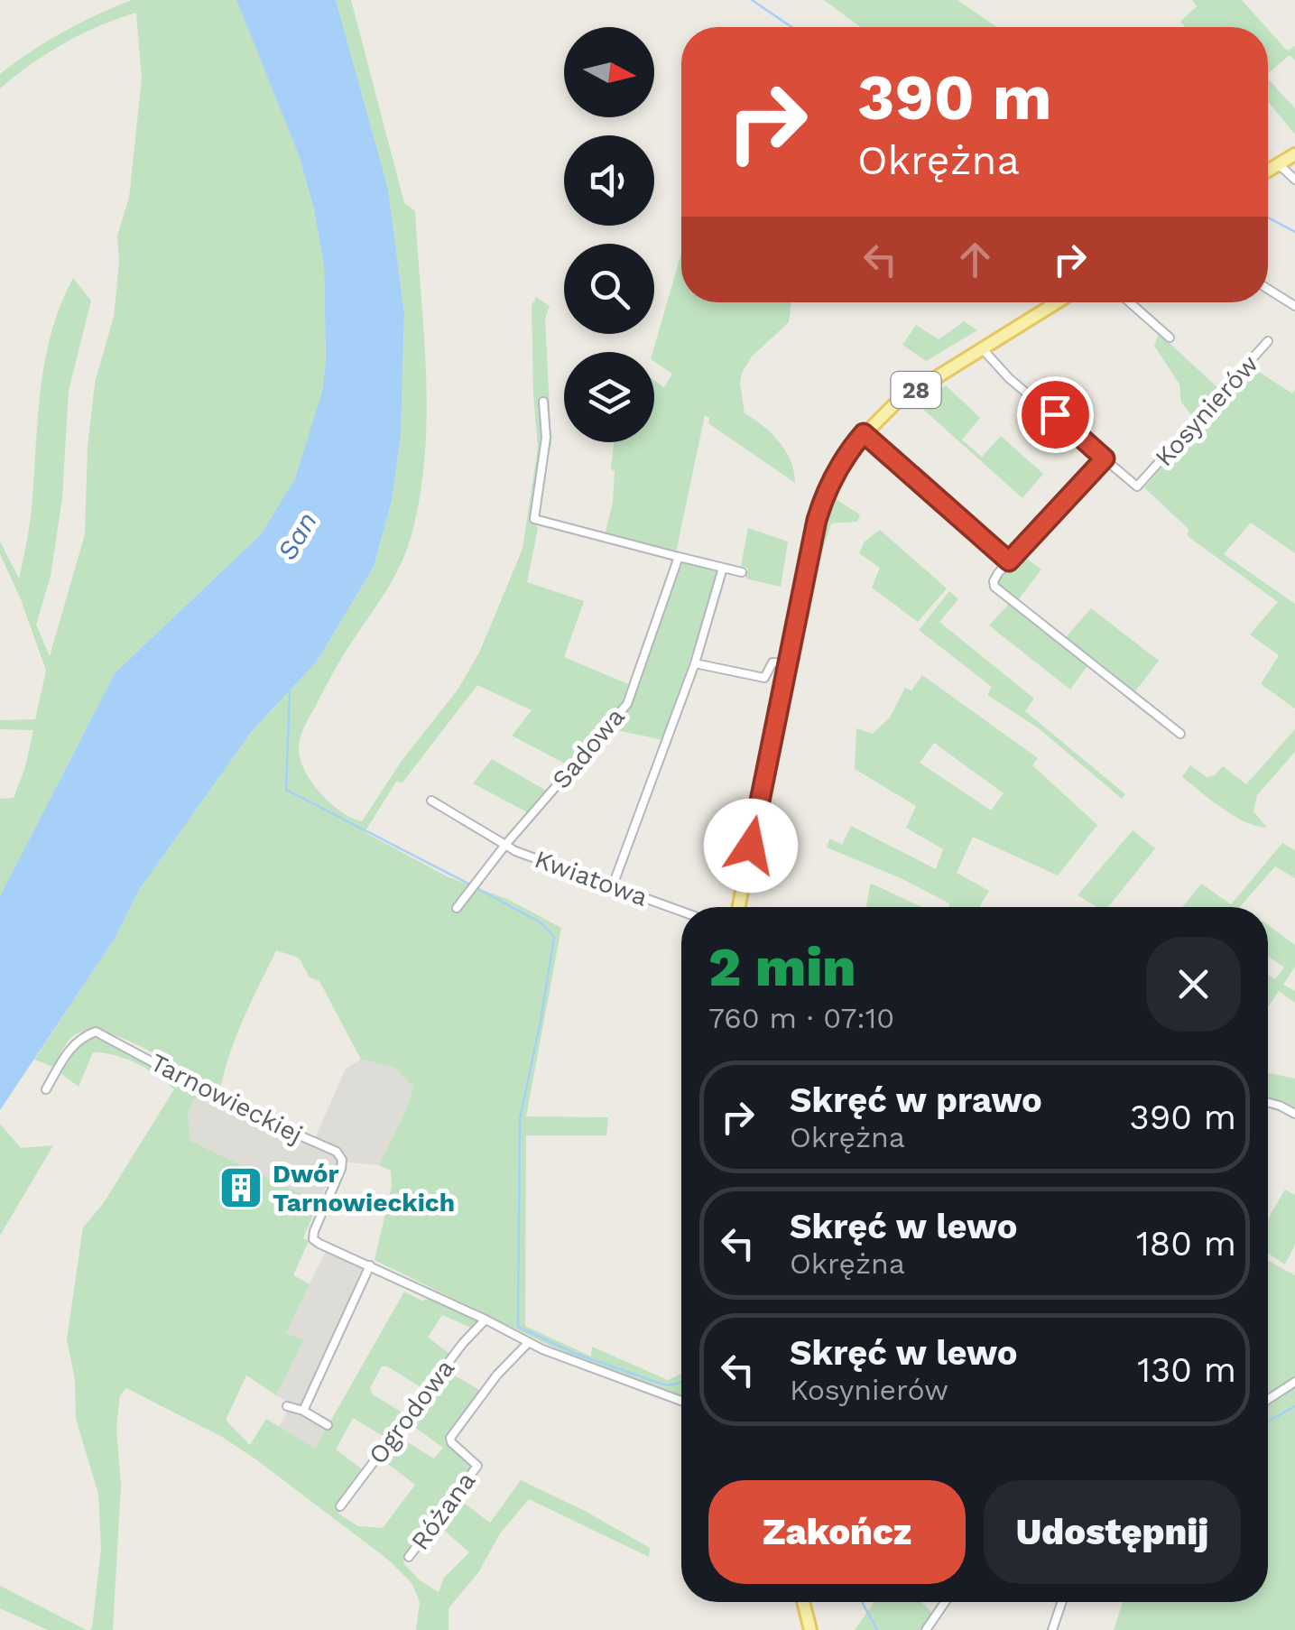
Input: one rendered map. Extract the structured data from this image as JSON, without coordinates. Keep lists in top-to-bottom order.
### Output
{
  "streets": {
    "main road": ["28"],
    "street": [
      "Kosynierów",
      "Sadowa",
      "Kwiatowa",
      "Tarnowieckiej",
      "Ogrodowa",
      "Różana"
    ]
  },
  "crossings": [
    ["28", "Kosynierów"],
    ["Sadowa", "Kwiatowa"],
    ["Tarnowieckiej", "Ogrodowa"],
    ["Tarnowieckiej", "Różana"]
  ],
  "water": ["San"],
  "places": {
    "building": ["Dwór Tarnowieckich"]
  },
  "north": "right",
  "page": {
    "turn": ["390 m", "Okrężna"],
    "heading": ["2 min", "760 m · 07:10"],
    "list": [
      {
        "name": "Skręć w prawo",
        "note": "Okrężna",
        "value": "390 m"
      },
      {
        "name": "Skręć w lewo",
        "note": "Okrężna",
        "value": "180 m"
      },
      {
        "name": "Skręć w lewo",
        "note": "Kosynierów",
        "value": "130 m"
      }
    ],
    "buttons": ["Zakończ", "Udostępnij"]
  }
}
